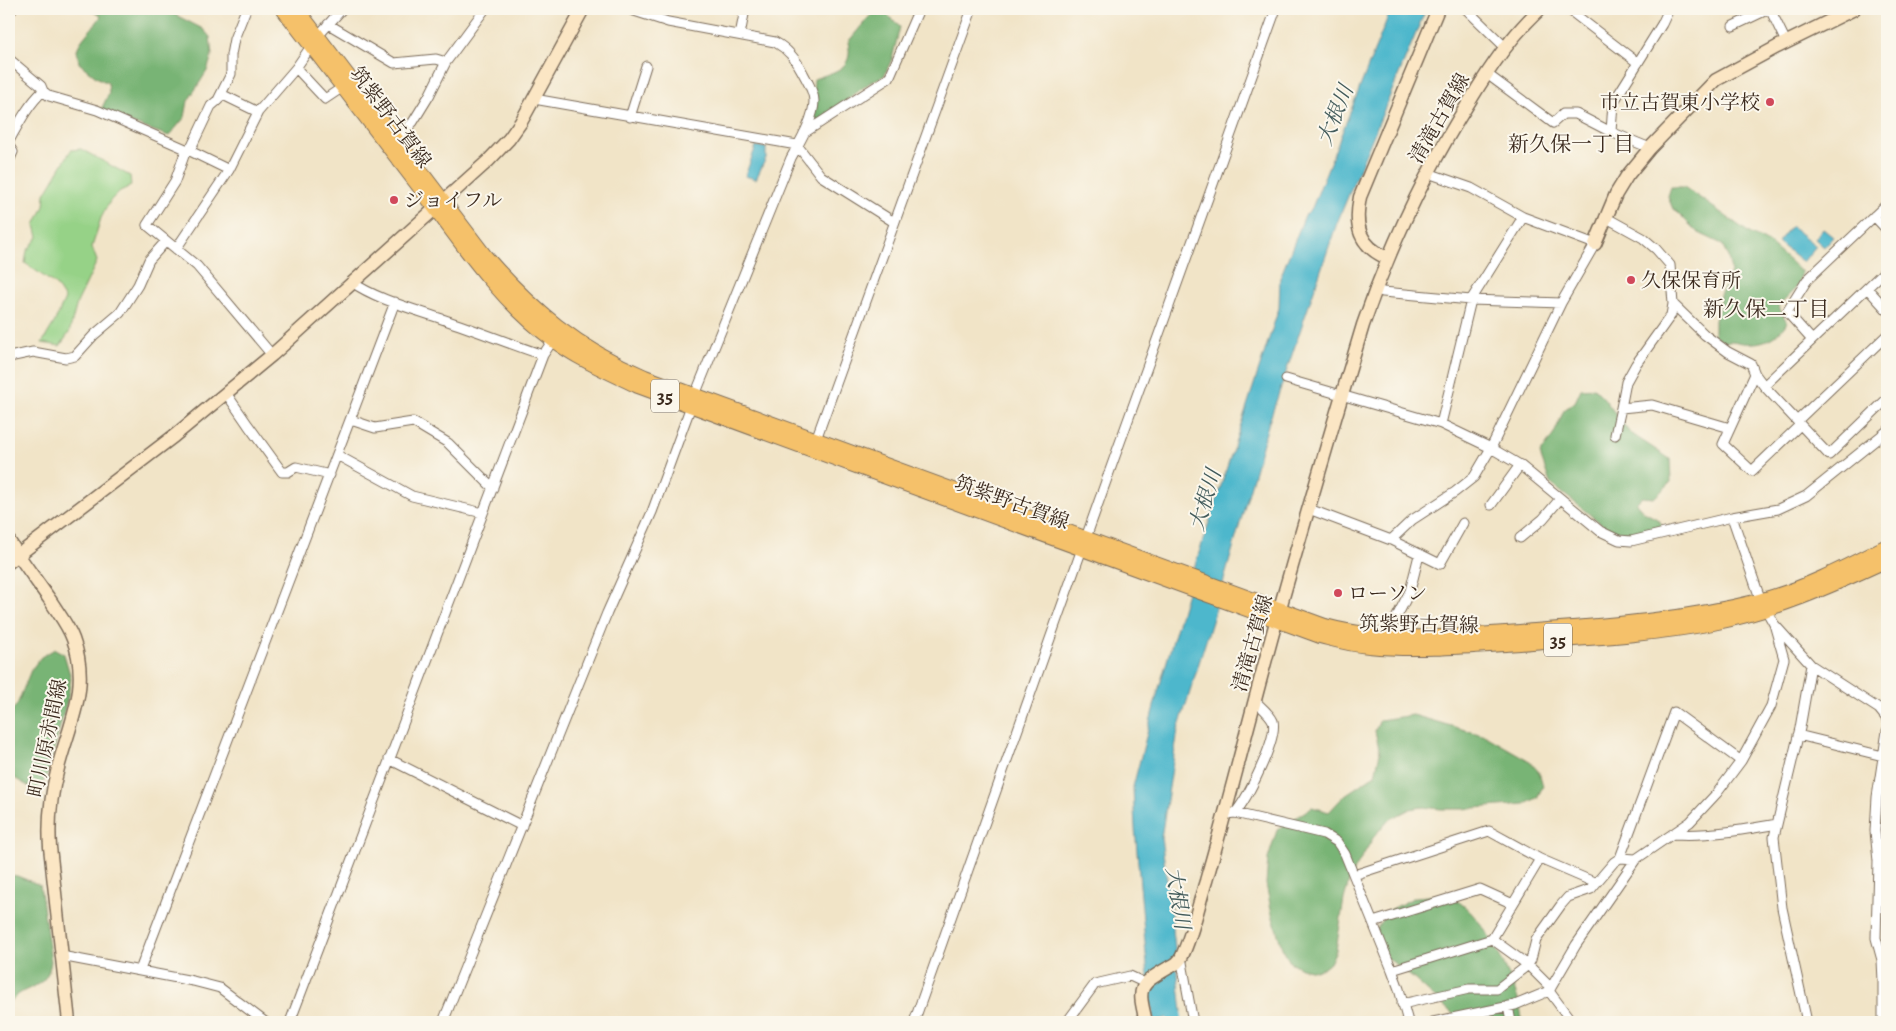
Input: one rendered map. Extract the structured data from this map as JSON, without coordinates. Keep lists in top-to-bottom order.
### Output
{
  "streets": {
    "main road": [
      "筑紫野古賀線",
      "清滝古賀線",
      "35",
      "町川原赤間線"
    ]
  },
  "crossings": [
    ["筑紫野古賀線", "清滝古賀線"]
  ],
  "districts": ["新久保一丁目", "新久保二丁目"],
  "water": ["大根川"],
  "places": [
    "市立古賀東小学校",
    "ジョイフル",
    "久保保育所",
    "ローソン"
  ]
}
